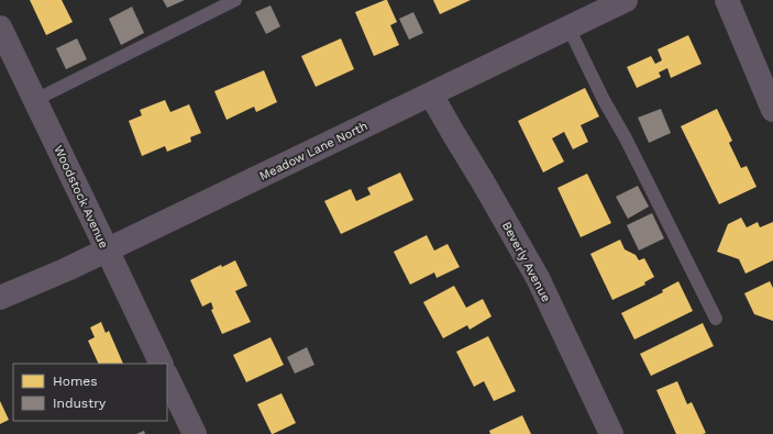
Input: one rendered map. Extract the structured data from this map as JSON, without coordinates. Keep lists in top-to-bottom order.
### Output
{
  "streets": {
    "street": ["Meadow Lane North", "Woodstock Avenue", "Beverly Avenue"]
  },
  "crossings": [
    ["Meadow Lane North", "Woodstock Avenue"],
    ["Meadow Lane North", "Beverly Avenue"]
  ],
  "legend": ["Homes", "Industry"]
}
